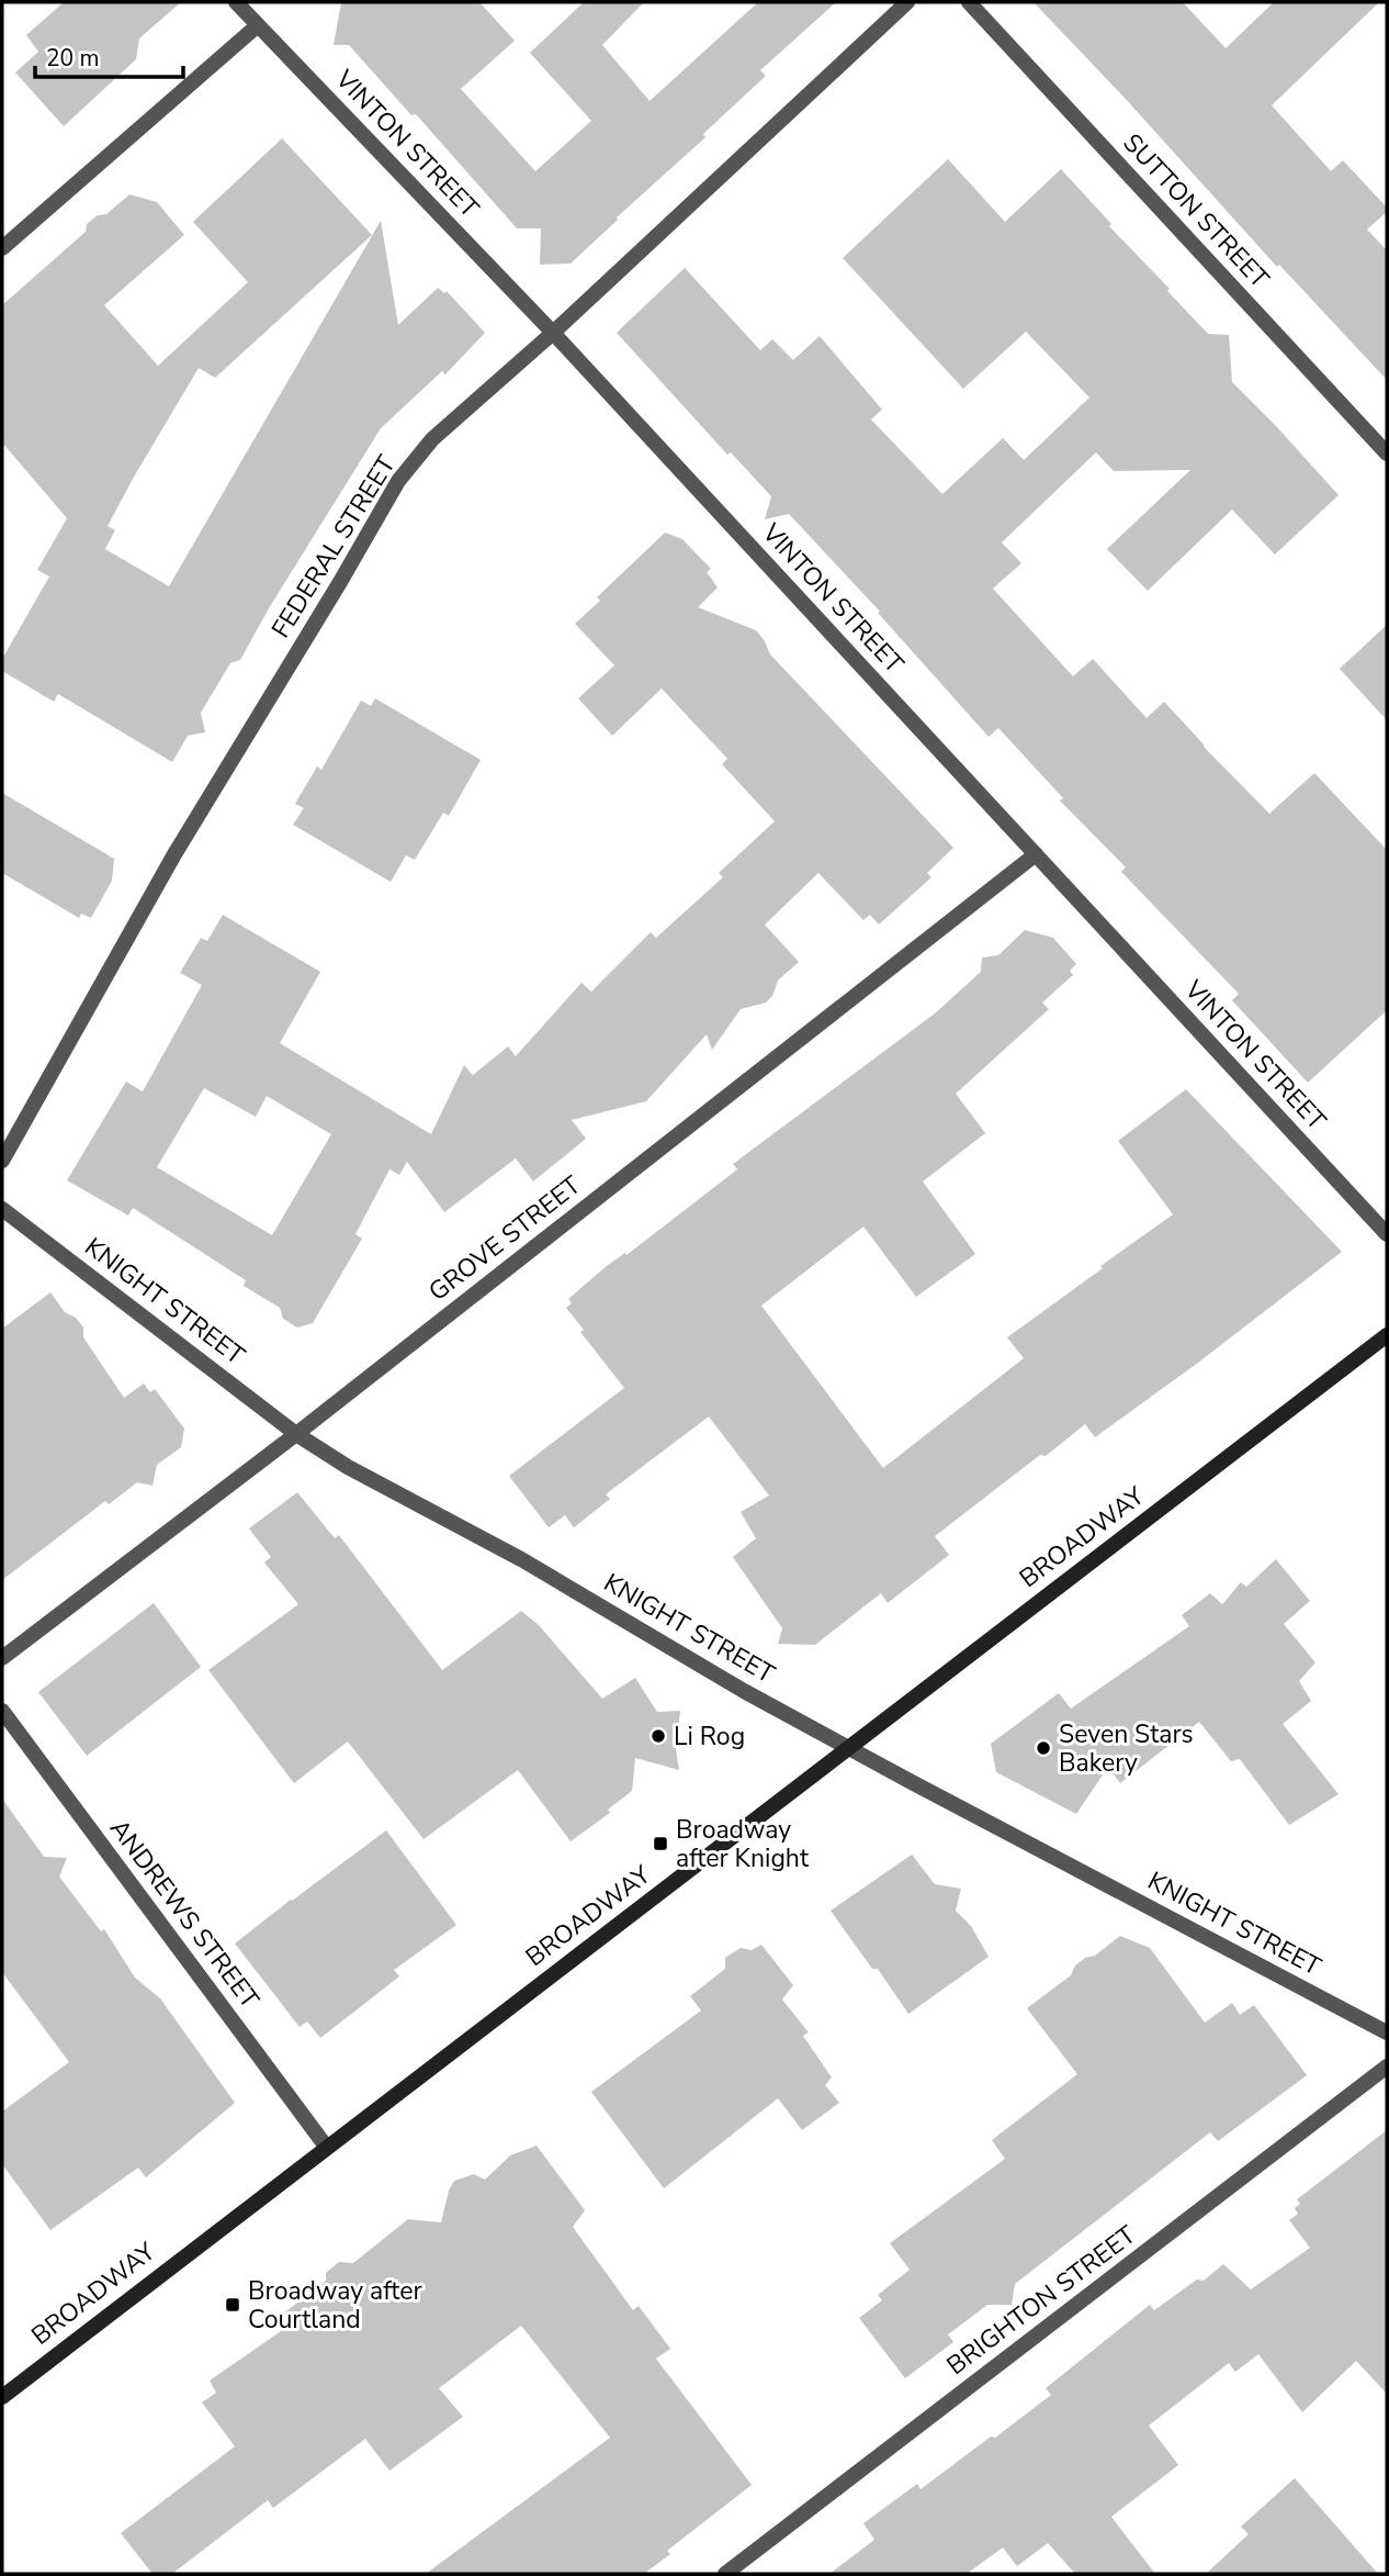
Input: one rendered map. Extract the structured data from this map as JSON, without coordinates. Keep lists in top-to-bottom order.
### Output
{
  "streets": {
    "main road": ["BROADWAY"],
    "street": [
      "VINTON STREET",
      "SUTTON STREET",
      "FEDERAL STREET",
      "GROVE STREET",
      "KNIGHT STREET",
      "ANDREWS STREET",
      "BRIGHTON STREET"
    ]
  },
  "crossings": [
    ["VINTON STREET", "FEDERAL STREET"],
    ["VINTON STREET", "GROVE STREET"],
    ["GROVE STREET", "KNIGHT STREET"],
    ["KNIGHT STREET", "BROADWAY"],
    ["BROADWAY", "ANDREWS STREET"]
  ],
  "places": {
    "other": ["Li Rog", "Seven Stars Bakery"],
    "transit": ["Broadway after Knight", "Broadway after Courtland"]
  },
  "scale_bar": "20 m"
}
